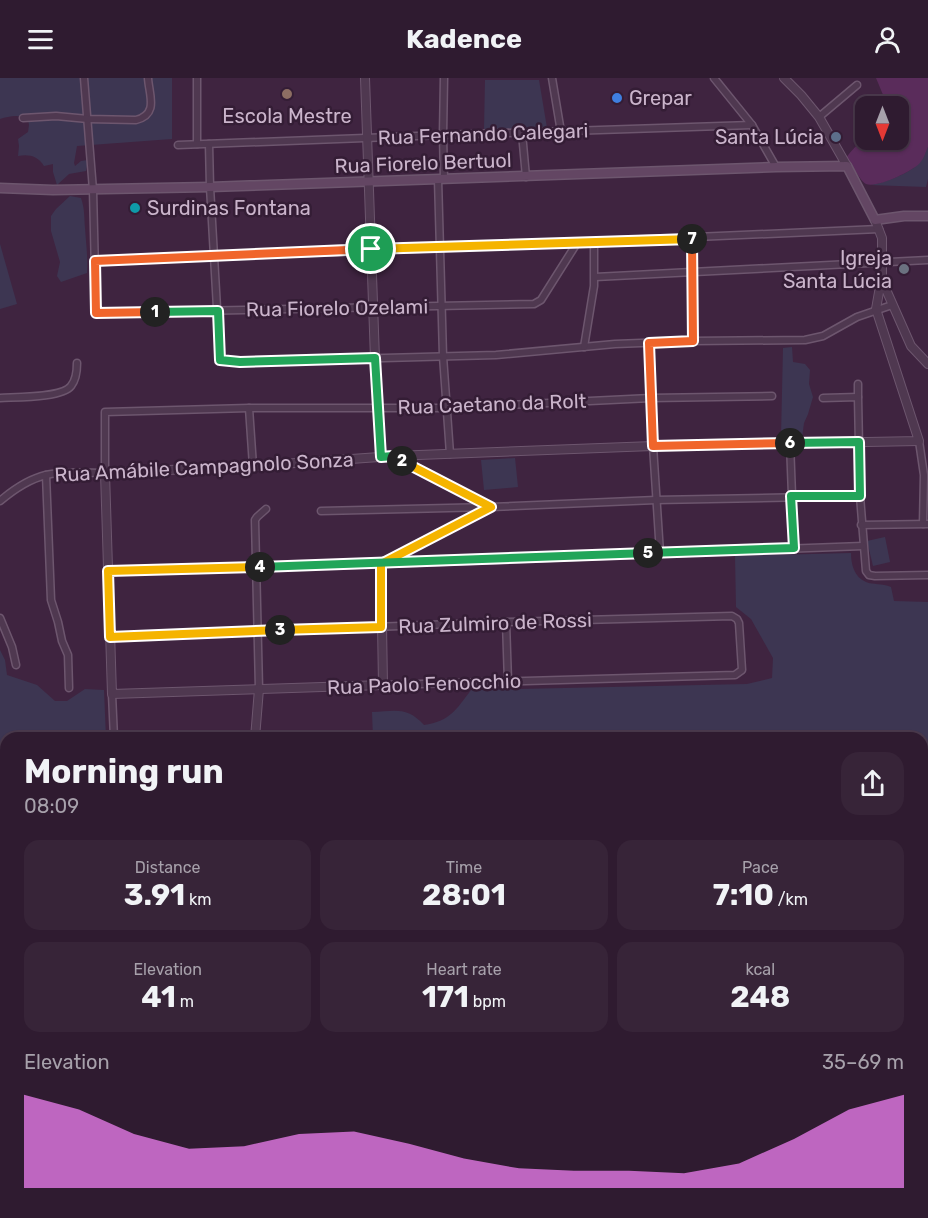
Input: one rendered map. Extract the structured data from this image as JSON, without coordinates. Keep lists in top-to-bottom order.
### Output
{
  "streets": {
    "main road": ["Rua Fiorelo Bertuol"],
    "street": [
      "Rua Fernando Calegari",
      "Rua Fiorelo Ozelami",
      "Rua Caetano da Rolt",
      "Rua Amábile Campagnolo Sonza",
      "Rua Zulmiro de Rossi",
      "Rua Paolo Fenocchio"
    ]
  },
  "crossings": [
    ["Rua Caetano da Rolt", "Rua Amábile Campagnolo Sonza"],
    ["Rua Zulmiro de Rossi", "Rua Paolo Fenocchio"]
  ],
  "places": [
    "Escola Mestre",
    "Grepar",
    "Santa Lúcia",
    "Surdinas Fontana",
    "Igreja Santa Lúcia"
  ],
  "north": "bottom",
  "page": {
    "header": "Kadence",
    "pins": [
      "7",
      "1",
      "6",
      "2",
      "5",
      "4",
      "3"
    ],
    "heading": ["Morning run", "08:09"],
    "stats": [
      ["Distance", "3.91 km"],
      ["Time", "28:01"],
      ["Pace", "7:10 /km"],
      ["Elevation", "41 m"],
      ["Heart rate", "171 bpm"],
      ["kcal", "248"]
    ],
    "chart": ["Elevation", "35–69 m"]
  }
}
